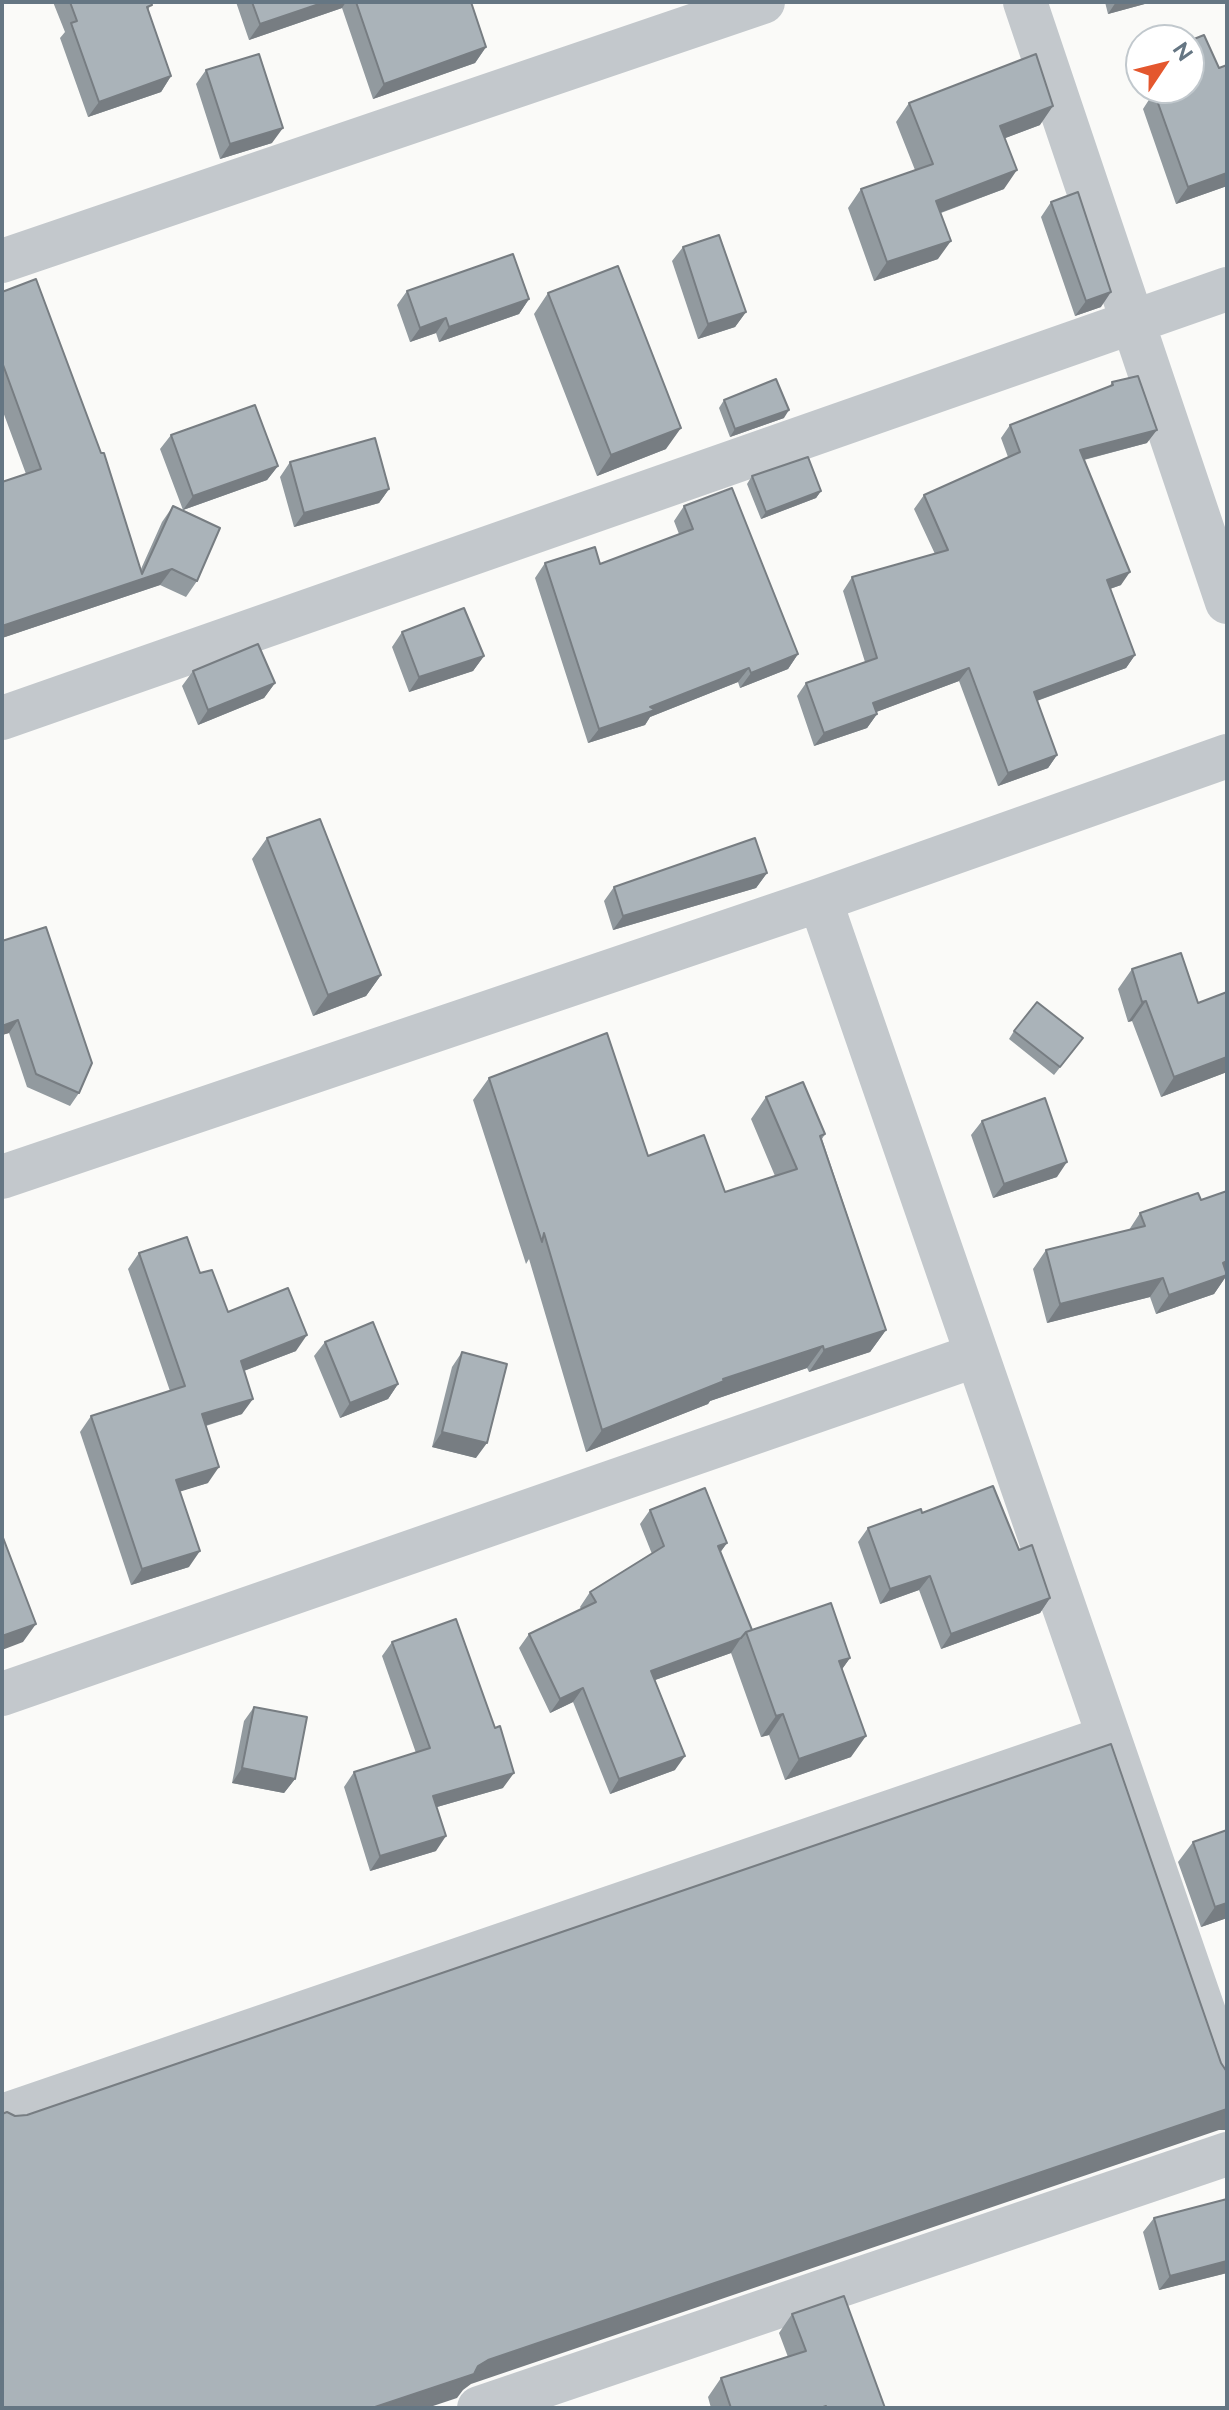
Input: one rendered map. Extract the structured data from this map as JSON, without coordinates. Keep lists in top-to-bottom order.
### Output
{
  "north": "top right"
}
